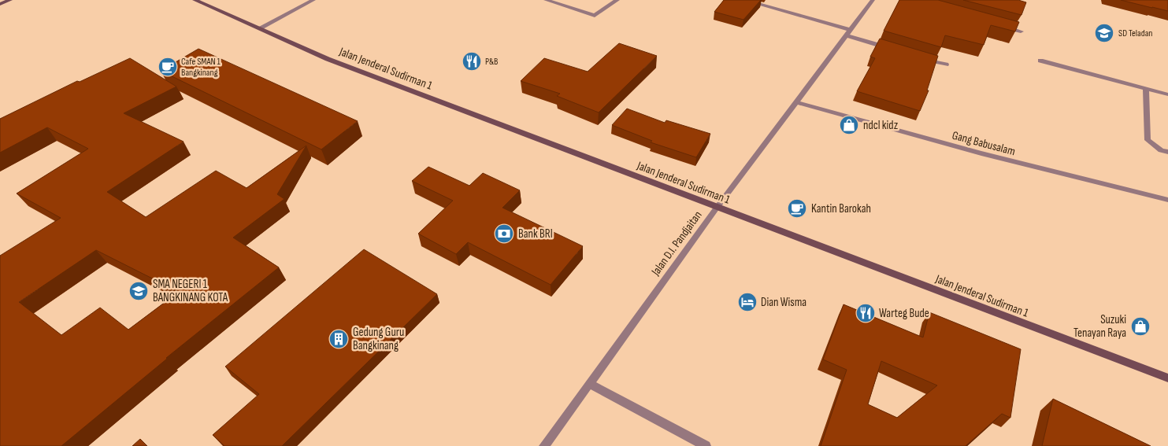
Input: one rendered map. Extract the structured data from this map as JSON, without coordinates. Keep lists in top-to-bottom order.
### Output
{
  "streets": {
    "street": ["Jalan Jenderal Sudirman 1", "Gang Babusalam", "Jalan D.I. Pandjaitan"]
  },
  "crossings": [
    ["Jalan Jenderal Sudirman 1", "Jalan D.I. Pandjaitan"],
    ["Gang Babusalam", "Jalan D.I. Pandjaitan"]
  ],
  "places": {
    "school or university": ["SD Teladan", "SMA NEGERI 1 BANGKINANG KOTA"],
    "restaurant": ["P&B", "Warteg Bude"],
    "cafe": ["Cafe SMAN 1 Bangkinang", "Kantin Barokah"],
    "shop": ["ndcl kidz", "Suzuki Tenayan Raya"],
    "bank": ["Bank BRI"],
    "hotel": ["Dian Wisma"],
    "building": ["Gedung Guru Bangkinang"]
  }
}
